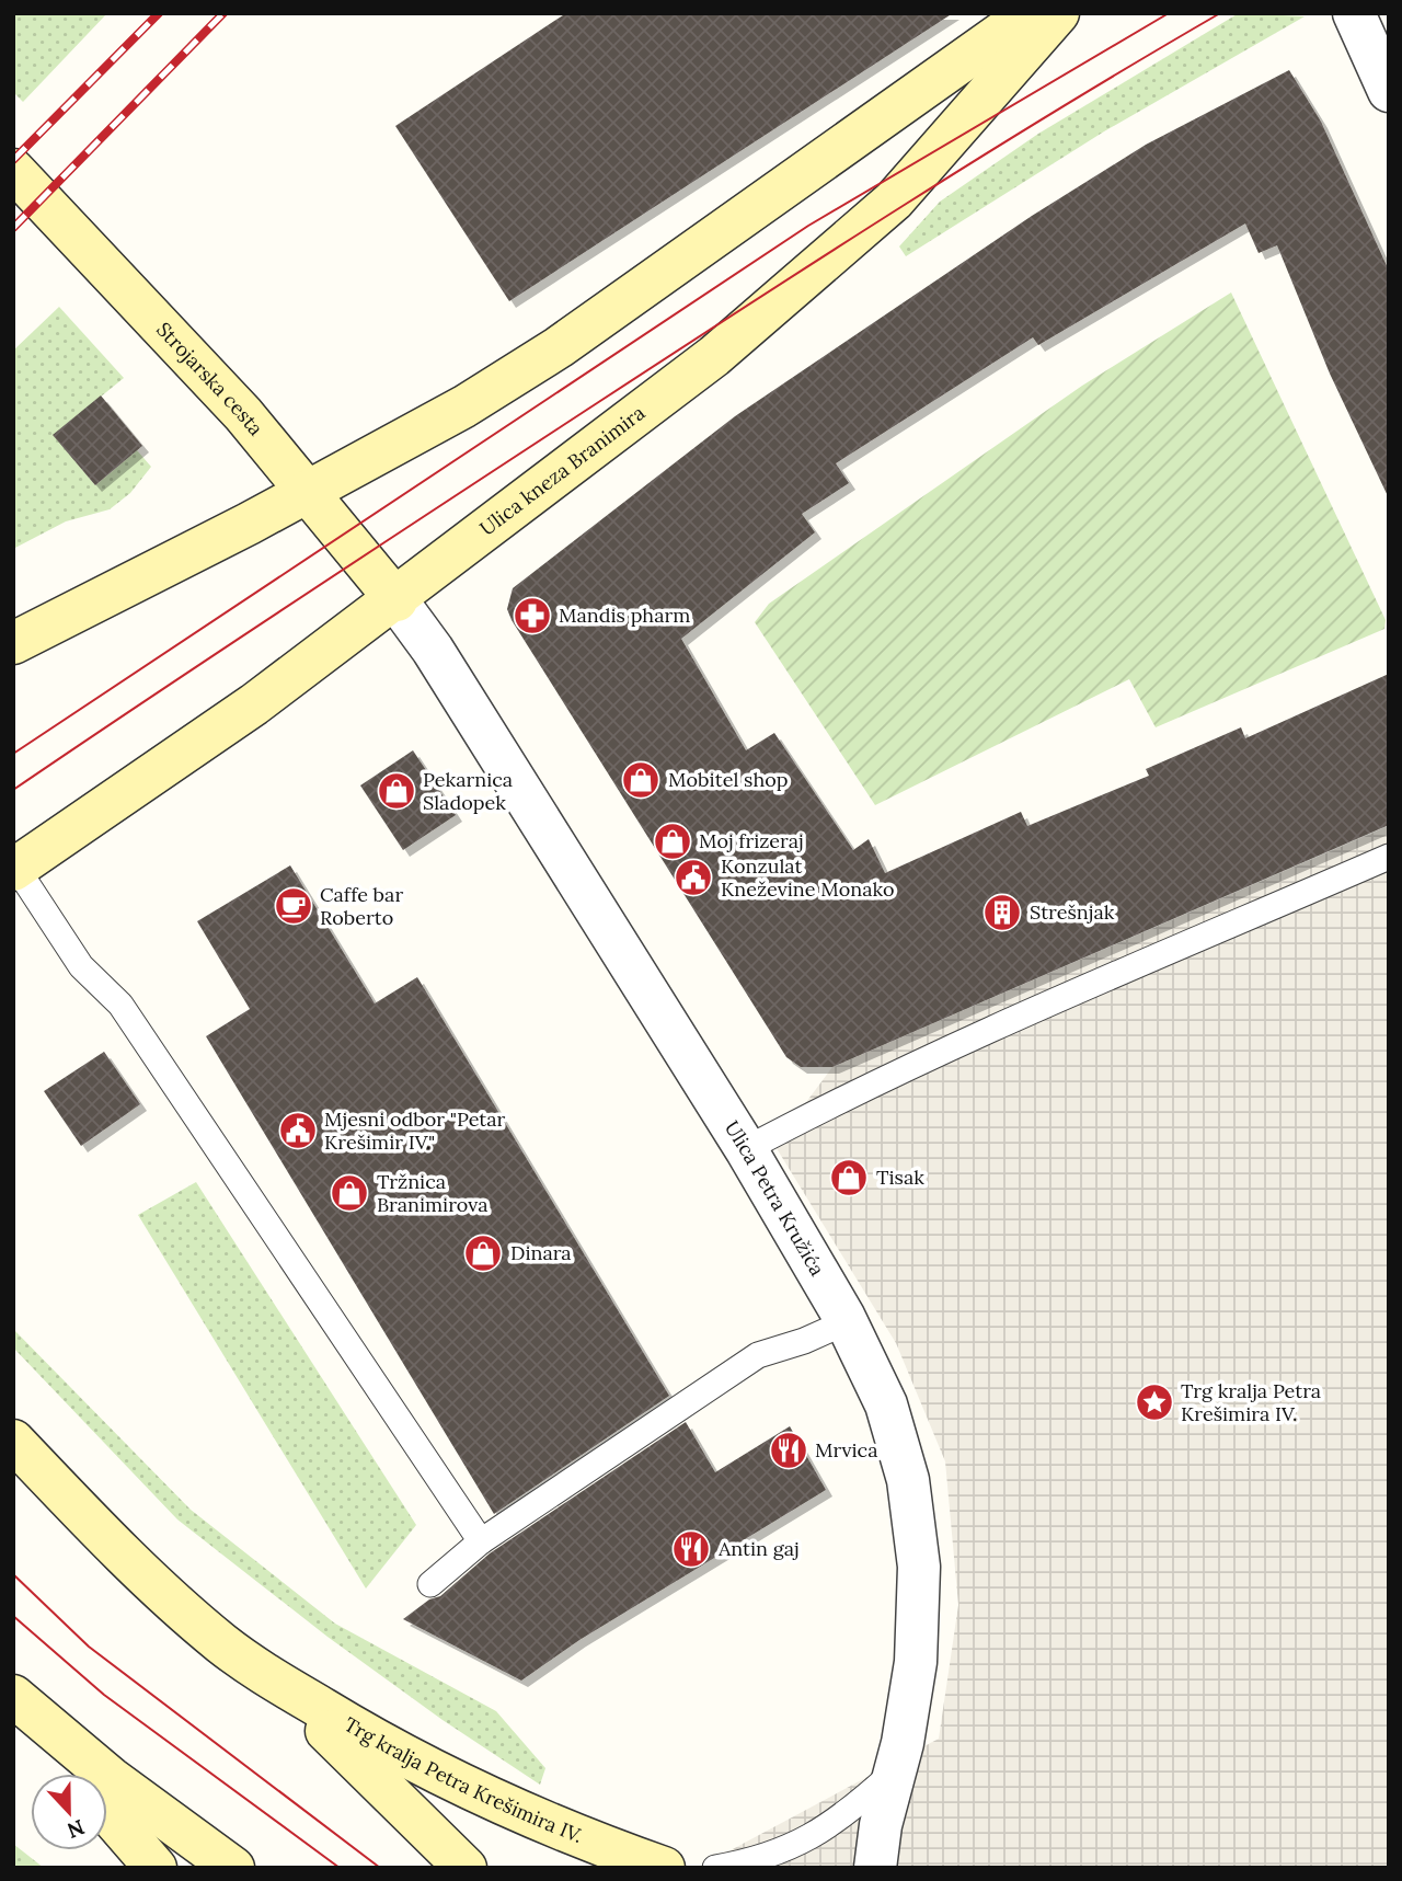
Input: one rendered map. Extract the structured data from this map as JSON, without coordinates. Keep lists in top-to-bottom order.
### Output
{
  "streets": {
    "main road": ["Strojarska cesta", "Ulica kneza Branimira", "Trg kralja Petra Krešimira IV."],
    "street": ["Ulica Petra Kružića"]
  },
  "crossings": [
    ["Strojarska cesta", "Ulica kneza Branimira"],
    ["Strojarska cesta", "Ulica Petra Kružića"],
    ["Ulica kneza Branimira", "Ulica Petra Kružića"]
  ],
  "places": {
    "pharmacy": ["Mandis pharm"],
    "shop": [
      "Mobitel shop",
      "Pekarnica Sladopek",
      "Moj frizeraj",
      "Tisak",
      "Tržnica Branimirova",
      "Dinara"
    ],
    "public building": ["Konzulat Kneževine Monako", "Mjesni odbor \"Petar Krešimir IV.\""],
    "cafe": ["Caffe bar Roberto"],
    "building": ["Strešnjak"],
    "place": ["Trg kralja Petra Krešimira IV."],
    "restaurant": ["Mrvica", "Antin gaj"]
  },
  "north": "bottom"
}
